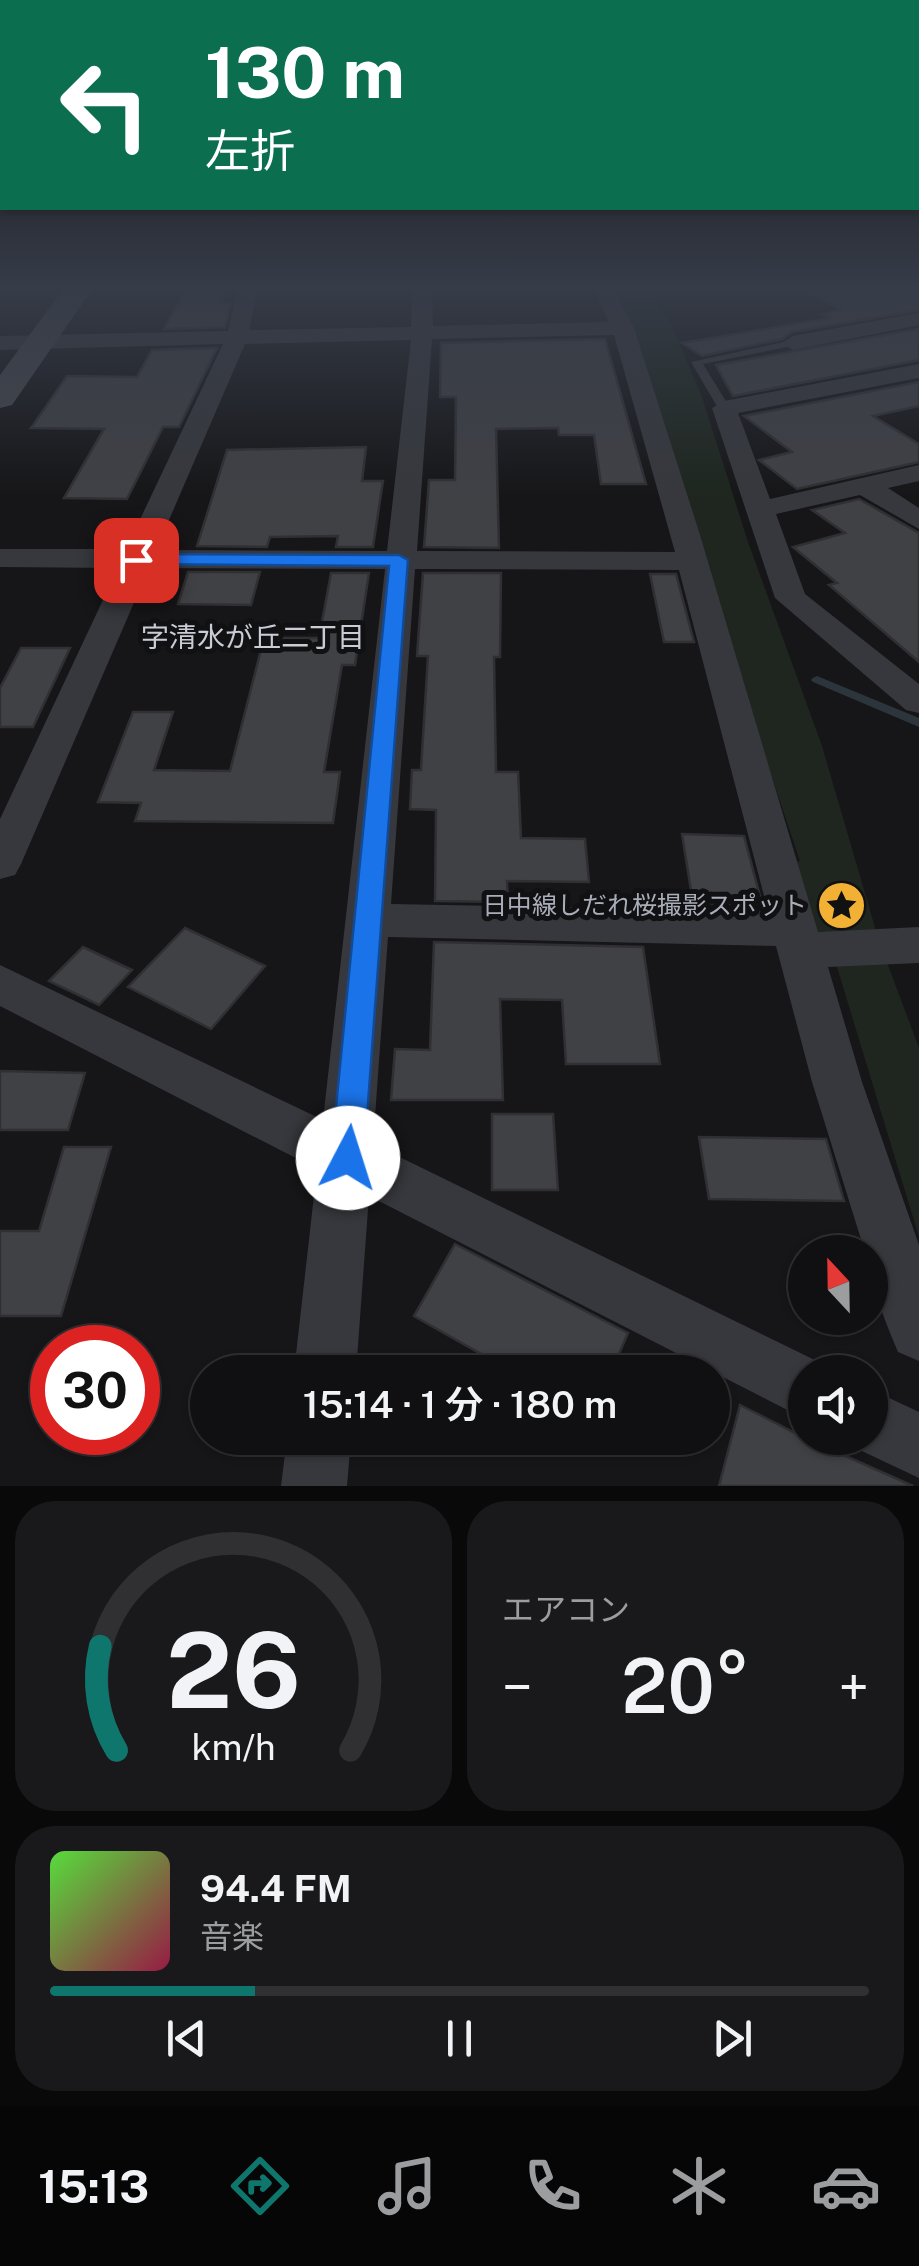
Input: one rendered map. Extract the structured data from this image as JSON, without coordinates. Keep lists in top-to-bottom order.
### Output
{
  "districts": ["字清水が丘二丁目"],
  "places": {
    "place": ["日中線しだれ桜撮影スポット"]
  },
  "north": "top",
  "page": {
    "turn": ["130 m", "左折"],
    "limit": "30",
    "trip": "15:14 · 1 分 · 180 m",
    "tile": "エアコン",
    "heat": ["−", "20°", "+"],
    "song": ["94.4 FM", "音楽"],
    "tabs": "15:13",
    "gauge": ["26", "km/h"]
  }
}
